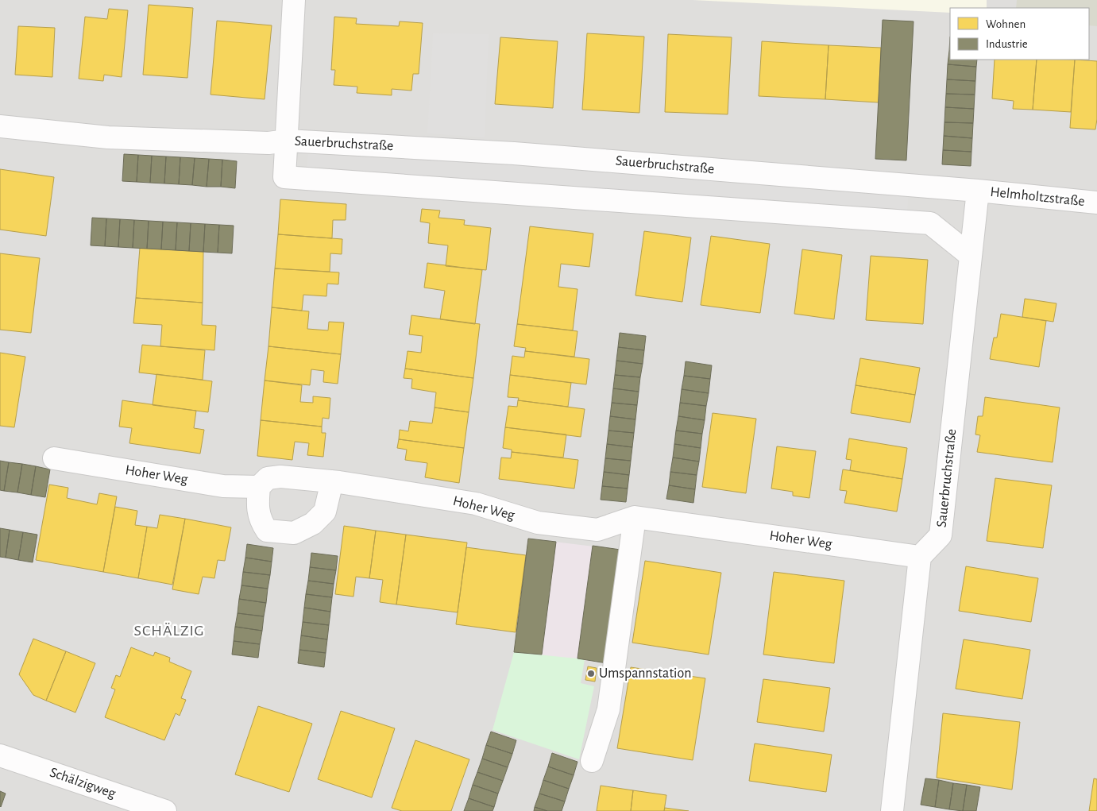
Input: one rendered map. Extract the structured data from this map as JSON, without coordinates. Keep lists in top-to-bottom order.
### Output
{
  "streets": {
    "street": [
      "Sauerbruchstraße",
      "Helmholtzstraße",
      "Hoher Weg",
      "Schälzigweg"
    ]
  },
  "crossings": [
    ["Sauerbruchstraße", "Helmholtzstraße"],
    ["Sauerbruchstraße", "Hoher Weg"]
  ],
  "districts": ["SCHÄLZIG"],
  "places": ["Umspannstation"],
  "legend": ["Wohnen", "Industrie"]
}
